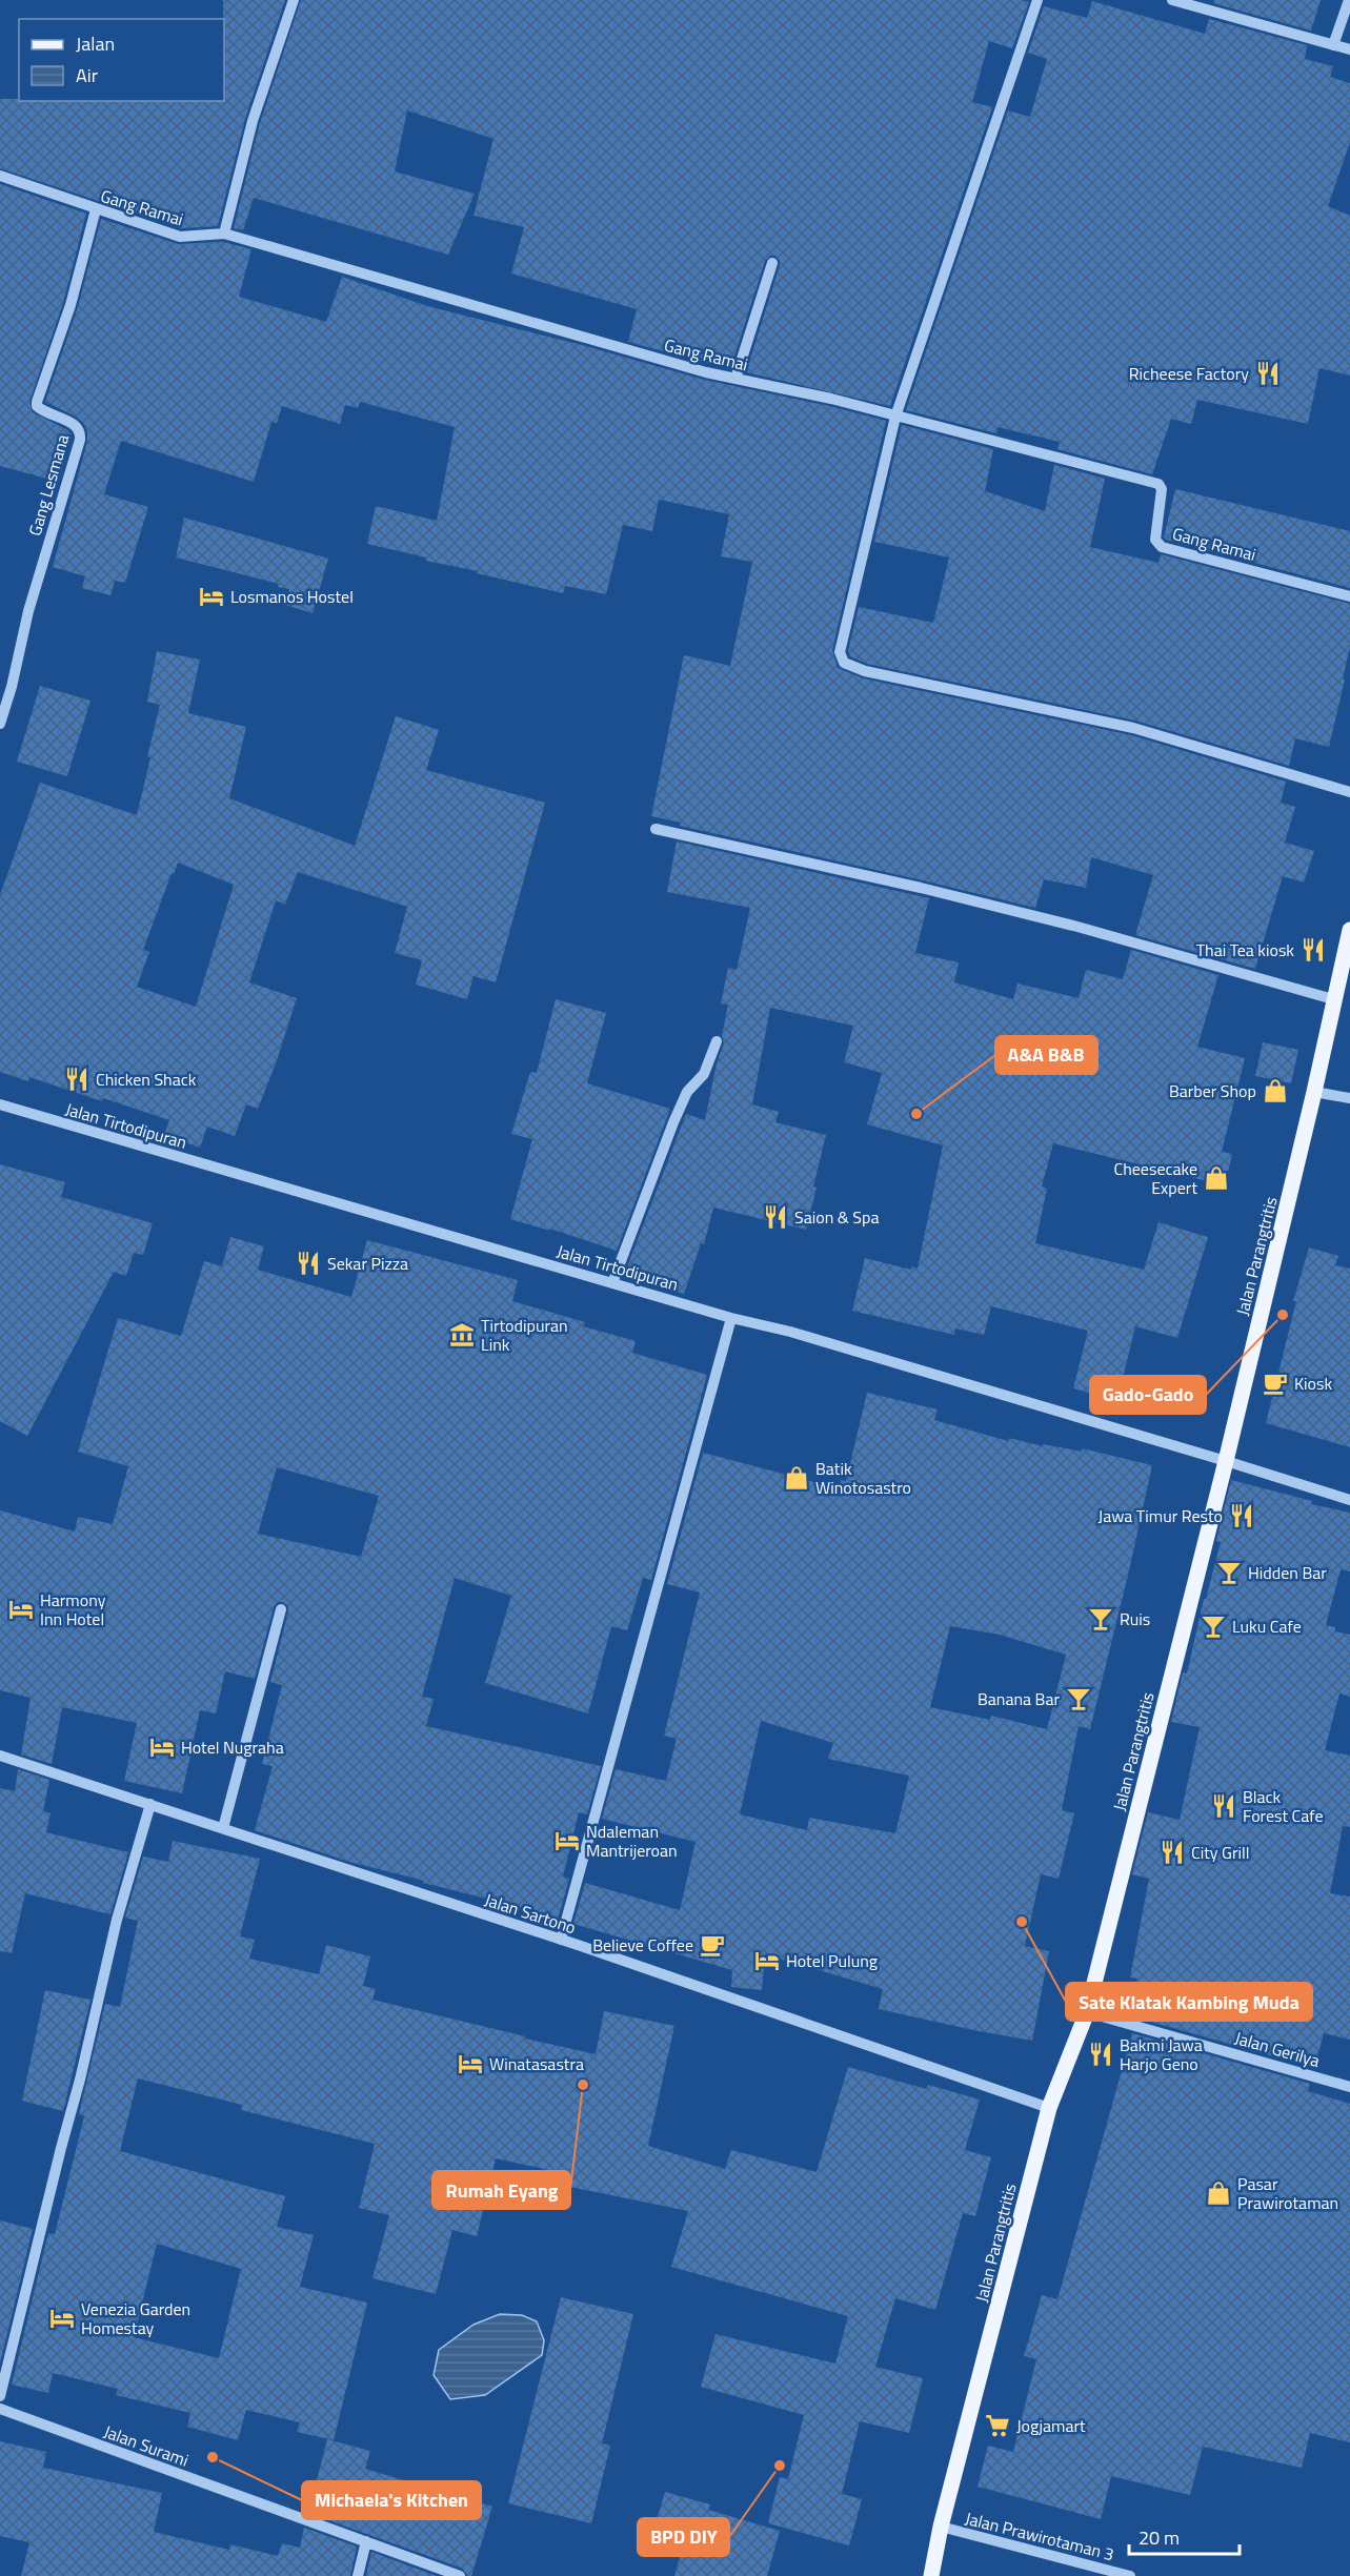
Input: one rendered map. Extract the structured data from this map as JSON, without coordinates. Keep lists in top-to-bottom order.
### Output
{
  "streets": {
    "main road": ["Jalan Parangtritis"],
    "street": [
      "Gang Ramai",
      "Gang Lesmana",
      "Jalan Tirtodipuran",
      "Jalan Sartono",
      "Jalan Gerilya",
      "Jalan Surami",
      "Jalan Prawirotaman 3"
    ]
  },
  "crossings": [
    ["Gang Ramai", "Gang Lesmana"],
    ["Jalan Tirtodipuran", "Jalan Parangtritis"],
    ["Jalan Parangtritis", "Jalan Sartono"],
    ["Jalan Parangtritis", "Jalan Gerilya"],
    ["Jalan Parangtritis", "Jalan Prawirotaman 3"]
  ],
  "places": {
    "restaurant": [
      "Richeese Factory",
      "Thai Tea kiosk",
      "Chicken Shack",
      "Saion & Spa",
      "Sekar Pizza",
      "Jawa Timur Resto",
      "Black Forest Cafe",
      "City Grill",
      "Bakmi Jawa Harjo Geno"
    ],
    "hotel": [
      "Losmanos Hostel",
      "Harmony Inn Hotel",
      "Hotel Nugraha",
      "Ndaleman Mantrijeroan",
      "Hotel Pulung",
      "Winatasastra",
      "Venezia Garden Homestay"
    ],
    "shop": [
      "Barber Shop",
      "Cheesecake Expert",
      "Batik Winotosastro",
      "Pasar Prawirotaman"
    ],
    "other": [
      "A&A B&B",
      "Gado-Gado",
      "Sate Klatak Kambing Muda",
      "Rumah Eyang",
      "Michaela's Kitchen",
      "BPD DIY"
    ],
    "museum": ["Tirtodipuran Link"],
    "cafe": ["Kiosk", "Believe Coffee"],
    "bar": [
      "Hidden Bar",
      "Ruis",
      "Luku Cafe",
      "Banana Bar"
    ],
    "supermarket": ["Jogjamart"]
  },
  "legend": ["Jalan", "Air"],
  "scale_bar": "20 m"
}
